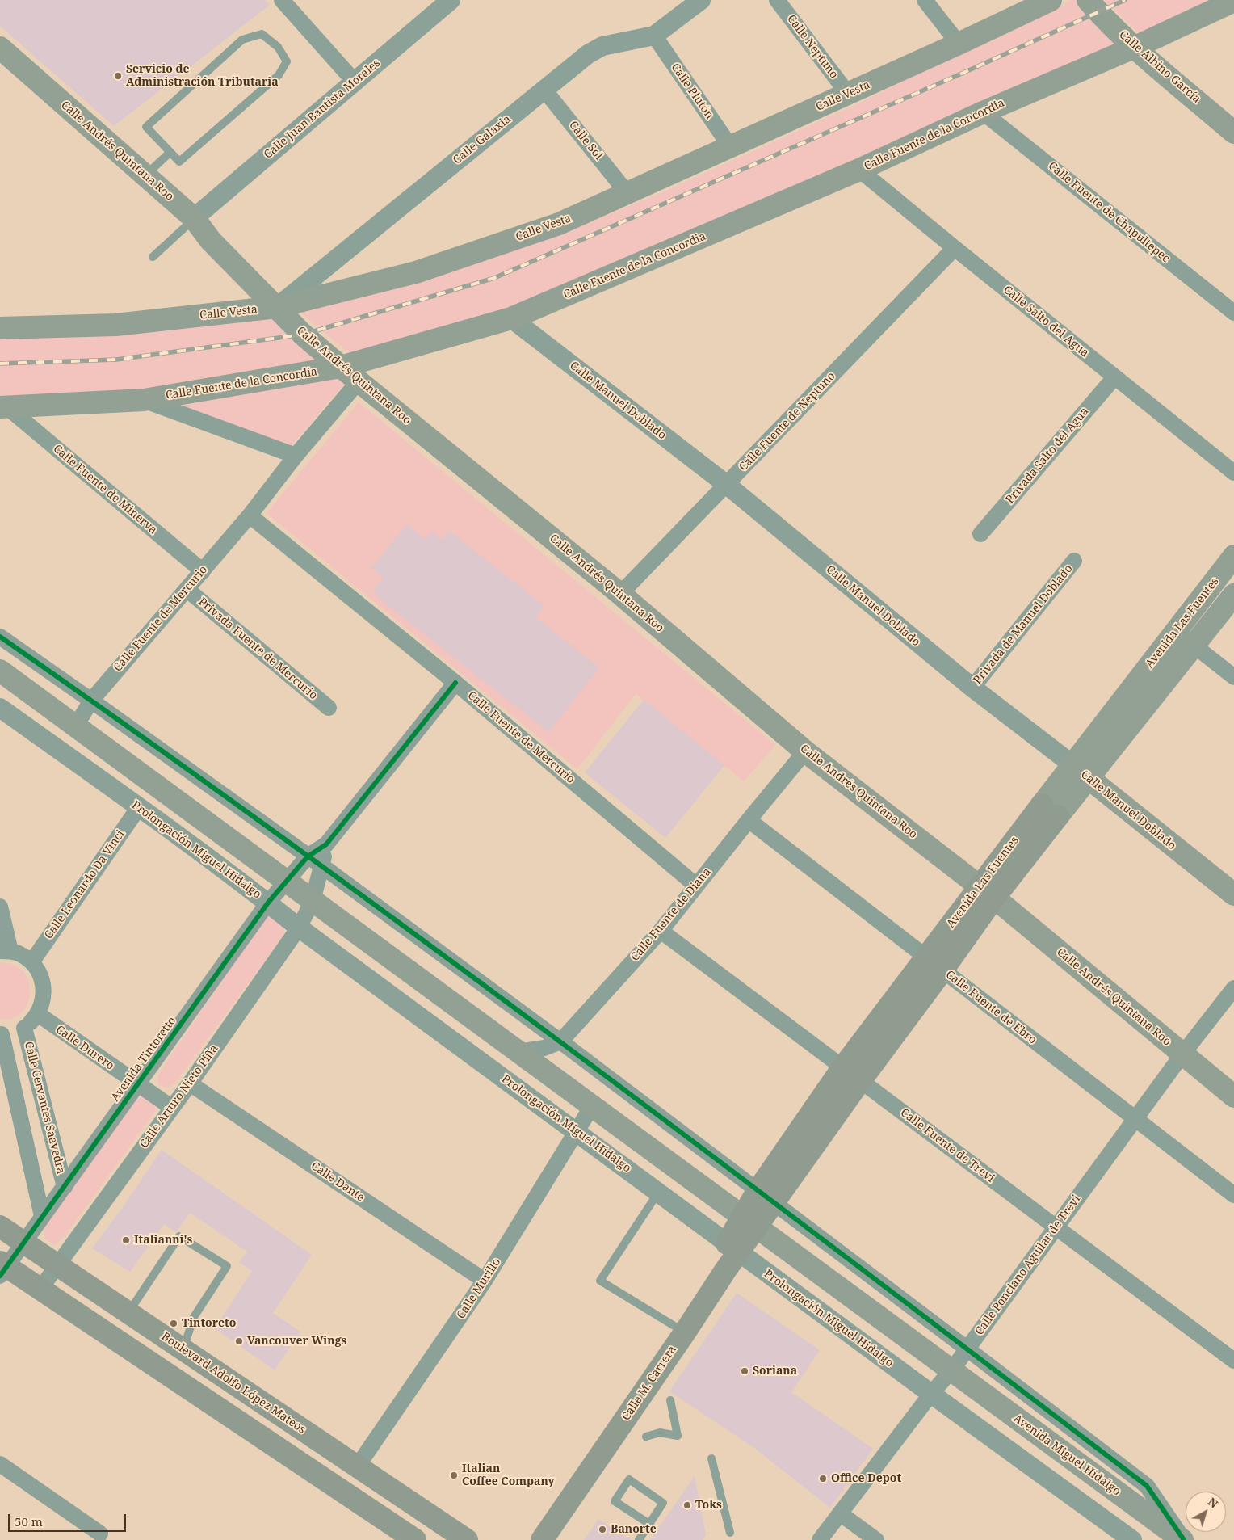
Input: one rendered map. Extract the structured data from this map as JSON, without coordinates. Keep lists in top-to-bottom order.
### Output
{
  "streets": {
    "main road": [
      "Calle Albino García",
      "Calle Vesta",
      "Calle Fuente de la Concordia",
      "Calle Andrés Quintana Roo",
      "Calle Manuel Doblado",
      "Avenida Las Fuentes",
      "Boulevard Adolfo López Mateos",
      "Calle M. Carrera",
      "Avenida Miguel Hidalgo"
    ],
    "street": [
      "Calle Neptuno",
      "Calle Plutón",
      "Calle Juan Bautista Morales",
      "Calle Galaxia",
      "Calle Sol",
      "Calle Fuente de Chapultepec",
      "Calle Salto del Agua",
      "Calle Fuente de Neptuno",
      "Privada Salto del Agua",
      "Calle Fuente de Minerva",
      "Calle Fuente de Mercurio",
      "Privada de Manuel Doblado",
      "Privada Fuente de Mercurio",
      "Prolongación Miguel Hidalgo",
      "Calle Leonardo Da Vinci",
      "Calle Fuente de Diana",
      "Calle Fuente de Ebro",
      "Calle Durero",
      "Avenida Tintoretto",
      "Calle Arturo Nieto Piña",
      "Calle Cervantes Saavedra",
      "Calle Fuente de Trevi",
      "Calle Dante",
      "Calle Ponciano Aguilar de Trevi",
      "Calle Murillo"
    ]
  },
  "crossings": [
    ["Calle Neptuno", "Calle Vesta"],
    ["Calle Albino García", "Calle Fuente de la Concordia"],
    ["Calle Plutón", "Calle Vesta"],
    ["Calle Plutón", "Calle Galaxia"],
    ["Calle Vesta", "Calle Galaxia"],
    ["Calle Vesta", "Calle Sol"],
    ["Calle Vesta", "Calle Andrés Quintana Roo"],
    ["Calle Juan Bautista Morales", "Calle Andrés Quintana Roo"],
    ["Calle Fuente de la Concordia", "Calle Andrés Quintana Roo"],
    ["Calle Fuente de la Concordia", "Calle Fuente de Chapultepec"],
    ["Calle Fuente de la Concordia", "Calle Salto del Agua"],
    ["Calle Fuente de la Concordia", "Calle Manuel Doblado"],
    ["Calle Fuente de la Concordia", "Calle Fuente de Minerva"],
    ["Calle Galaxia", "Calle Sol"],
    ["Calle Galaxia", "Calle Andrés Quintana Roo"],
    ["Calle Andrés Quintana Roo", "Calle Fuente de Neptuno"],
    ["Calle Andrés Quintana Roo", "Calle Fuente de Mercurio"],
    ["Calle Andrés Quintana Roo", "Avenida Las Fuentes"],
    ["Calle Andrés Quintana Roo", "Calle Fuente de Diana"],
    ["Calle Andrés Quintana Roo", "Calle Ponciano Aguilar de Trevi"],
    ["Calle Salto del Agua", "Calle Fuente de Neptuno"],
    ["Calle Salto del Agua", "Privada Salto del Agua"],
    ["Calle Manuel Doblado", "Calle Fuente de Neptuno"],
    ["Calle Manuel Doblado", "Avenida Las Fuentes"],
    ["Calle Manuel Doblado", "Privada de Manuel Doblado"],
    ["Calle Fuente de Minerva", "Calle Fuente de Mercurio"],
    ["Calle Fuente de Mercurio", "Privada Fuente de Mercurio"],
    ["Calle Fuente de Mercurio", "Calle Fuente de Diana"],
    ["Avenida Las Fuentes", "Calle Fuente de Ebro"],
    ["Avenida Las Fuentes", "Calle Fuente de Trevi"],
    ["Avenida Las Fuentes", "Calle M. Carrera"],
    ["Prolongación Miguel Hidalgo", "Calle Leonardo Da Vinci"],
    ["Prolongación Miguel Hidalgo", "Avenida Tintoretto"],
    ["Prolongación Miguel Hidalgo", "Calle Arturo Nieto Piña"],
    ["Prolongación Miguel Hidalgo", "Calle Ponciano Aguilar de Trevi"],
    ["Prolongación Miguel Hidalgo", "Calle Murillo"],
    ["Prolongación Miguel Hidalgo", "Calle M. Carrera"],
    ["Calle Fuente de Diana", "Calle Fuente de Ebro"],
    ["Calle Fuente de Diana", "Calle Fuente de Trevi"],
    ["Calle Fuente de Ebro", "Calle Ponciano Aguilar de Trevi"],
    ["Calle Durero", "Avenida Tintoretto"],
    ["Calle Durero", "Calle Arturo Nieto Piña"],
    ["Avenida Tintoretto", "Calle Cervantes Saavedra"],
    ["Avenida Tintoretto", "Boulevard Adolfo López Mateos"],
    ["Calle Arturo Nieto Piña", "Calle Dante"],
    ["Calle Arturo Nieto Piña", "Boulevard Adolfo López Mateos"],
    ["Calle Fuente de Trevi", "Calle Ponciano Aguilar de Trevi"],
    ["Calle Dante", "Calle Murillo"],
    ["Calle Ponciano Aguilar de Trevi", "Avenida Miguel Hidalgo"],
    ["Calle Murillo", "Boulevard Adolfo López Mateos"]
  ],
  "places": [
    "Servicio de Administración Tributaria",
    "Italianni's",
    "Tintoreto",
    "Vancouver Wings",
    "Soriana",
    "Italian Coffee Company",
    "Office Depot",
    "Toks",
    "Banorte"
  ],
  "scale_bar": "50 m",
  "north": "top right"
}
